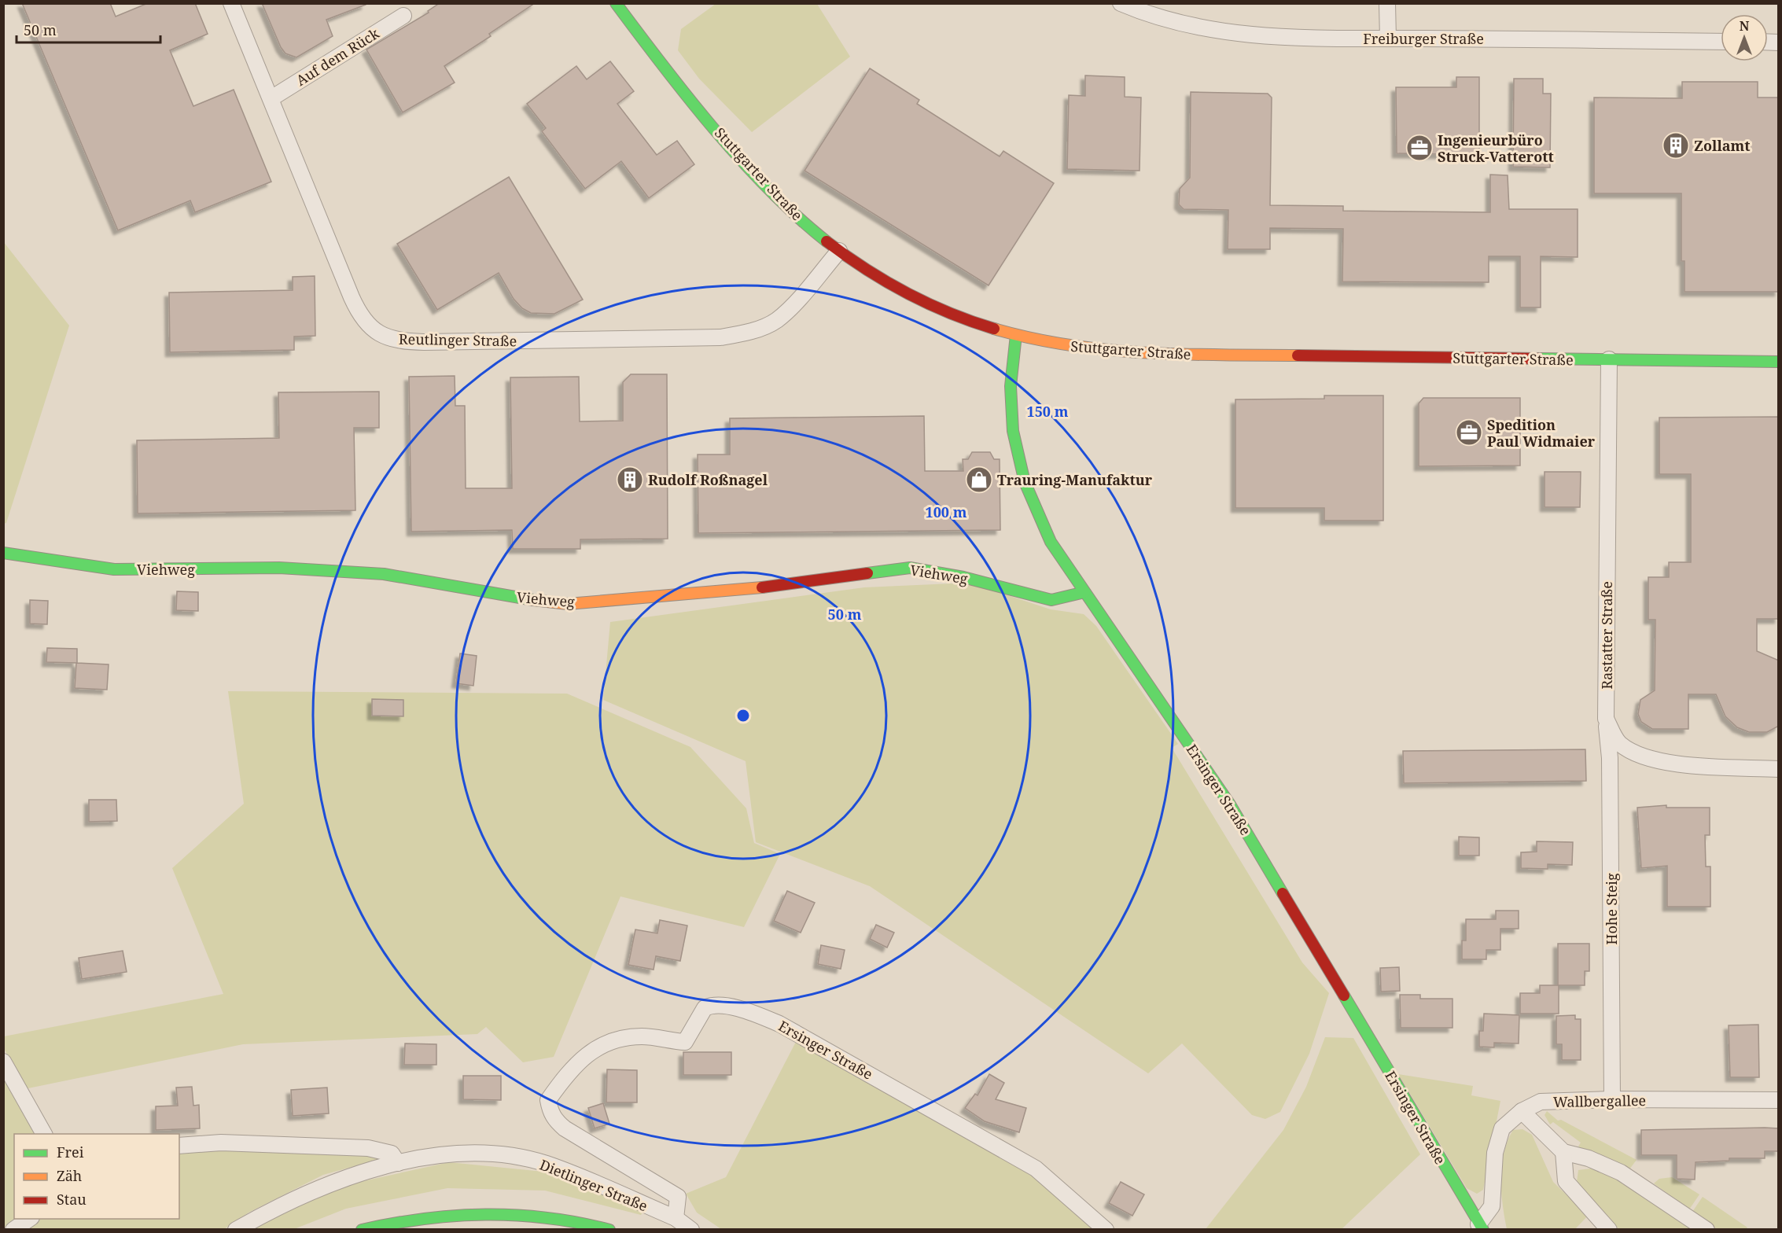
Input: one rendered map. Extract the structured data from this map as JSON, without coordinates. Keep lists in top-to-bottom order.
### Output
{
  "streets": {
    "street": [
      "Freiburger Straße",
      "Auf dem Rück",
      "Stuttgarter Straße",
      "Reutlinger Straße",
      "Viehweg",
      "Rastatter Straße",
      "Ersinger Straße",
      "Hohe Steig",
      "Wallbergallee",
      "Dietlinger Straße"
    ]
  },
  "crossings": [
    ["Auf dem Rück", "Reutlinger Straße"],
    ["Stuttgarter Straße", "Reutlinger Straße"],
    ["Stuttgarter Straße", "Rastatter Straße"],
    ["Stuttgarter Straße", "Ersinger Straße"],
    ["Viehweg", "Ersinger Straße"],
    ["Rastatter Straße", "Hohe Steig"],
    ["Ersinger Straße", "Wallbergallee"],
    ["Ersinger Straße", "Dietlinger Straße"],
    ["Hohe Steig", "Wallbergallee"]
  ],
  "places": {
    "building": ["Zollamt", "Rudolf Roßnagel"],
    "office": ["Ingenieurbüro Struck-Vatterott", "Spedition Paul Widmaier"],
    "shop": ["Trauring-Manufaktur"]
  },
  "legend": ["Frei", "Zäh", "Stau"],
  "scale_bar": "50 m",
  "north": "top",
  "rings": ["150 m", "100 m", "50 m"]
}
